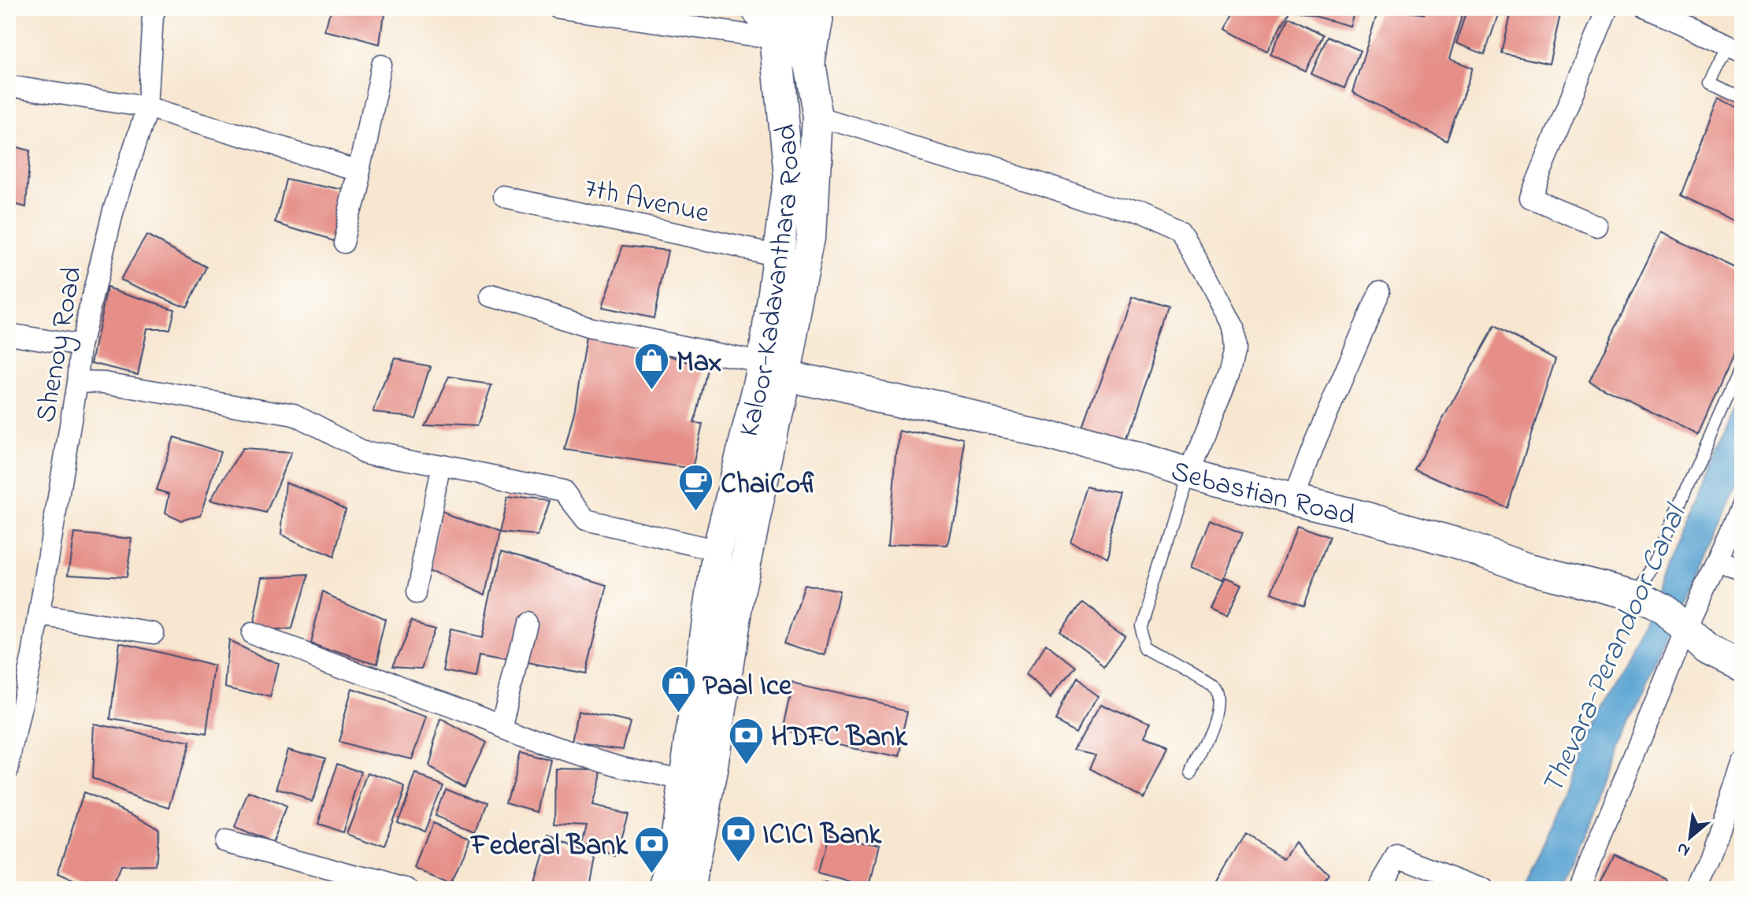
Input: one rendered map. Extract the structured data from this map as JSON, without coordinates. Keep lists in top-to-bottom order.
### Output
{
  "streets": {
    "main road": ["Kaloor-Kadavanthara Road", "Sebastian Road"],
    "street": ["7th Avenue", "Shenoy Road"]
  },
  "crossings": [
    ["7th Avenue", "Kaloor-Kadavanthara Road"],
    ["Kaloor-Kadavanthara Road", "Sebastian Road"]
  ],
  "water": ["Thevara-Perandoor Canal"],
  "places": {
    "shop": ["Max", "Paal Ice"],
    "cafe": ["ChaiCofi"],
    "bank": ["HDFC Bank", "ICICI Bank", "Federal Bank"]
  },
  "north": "bottom left"
}
